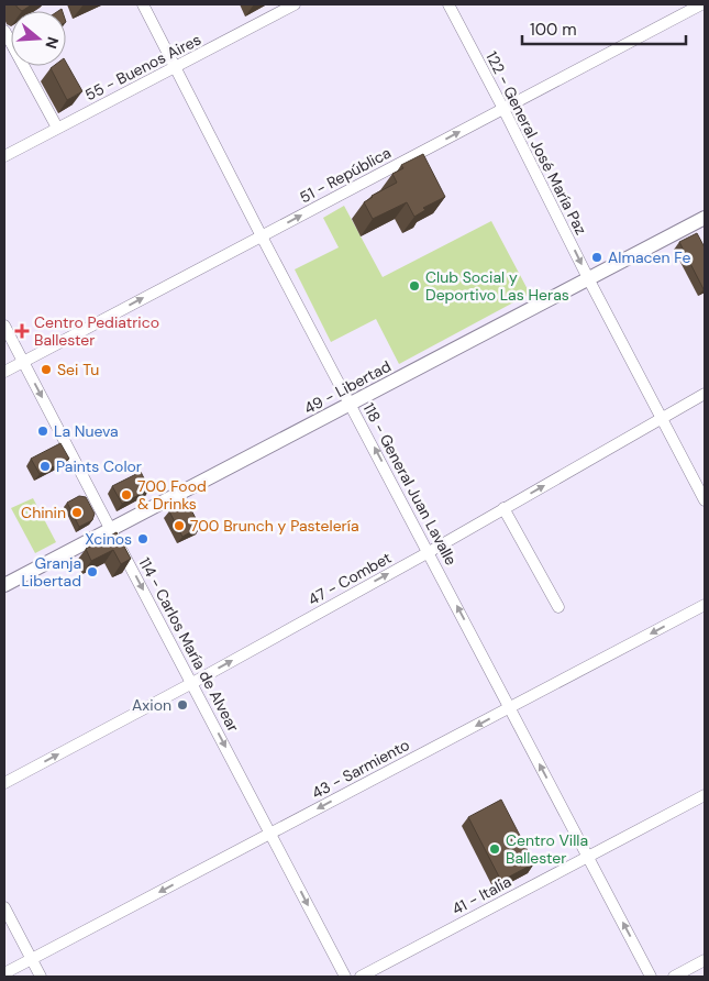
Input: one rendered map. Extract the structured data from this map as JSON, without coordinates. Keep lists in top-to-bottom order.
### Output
{
  "streets": {
    "street": [
      "55 - Buenos Aires",
      "122 - General José María Paz",
      "51 - República",
      "49 - Libertad",
      "118 - General Juan Lavalle",
      "47 - Combet",
      "114 - Carlos María de Alvear",
      "43 - Sarmiento",
      "41 - Italia"
    ]
  },
  "crossings": [
    ["55 - Buenos Aires", "118 - General Juan Lavalle"],
    ["122 - General José María Paz", "51 - República"],
    ["122 - General José María Paz", "49 - Libertad"],
    ["122 - General José María Paz", "47 - Combet"],
    ["51 - República", "118 - General Juan Lavalle"],
    ["51 - República", "114 - Carlos María de Alvear"],
    ["49 - Libertad", "118 - General Juan Lavalle"],
    ["49 - Libertad", "114 - Carlos María de Alvear"],
    ["118 - General Juan Lavalle", "47 - Combet"],
    ["118 - General Juan Lavalle", "43 - Sarmiento"],
    ["118 - General Juan Lavalle", "41 - Italia"],
    ["47 - Combet", "114 - Carlos María de Alvear"],
    ["114 - Carlos María de Alvear", "43 - Sarmiento"]
  ],
  "one_way": [
    "51 - República",
    "118 - General Juan Lavalle",
    "47 - Combet",
    "114 - Carlos María de Alvear",
    "43 - Sarmiento"
  ],
  "places": {
    "other": [
      "Almacen Fe",
      "Club Social y Deportivo Las Heras",
      "Sei Tu",
      "La Nueva",
      "Paints Color",
      "700 Food & Drinks",
      "Chinin",
      "700 Brunch y Pastelería",
      "Xcinos",
      "Granja Libertad",
      "Axion",
      "Centro Villa Ballester"
    ],
    "health": ["Centro Pediatrico Ballester"]
  },
  "scale_bar": "100 m",
  "north": "right"
}
